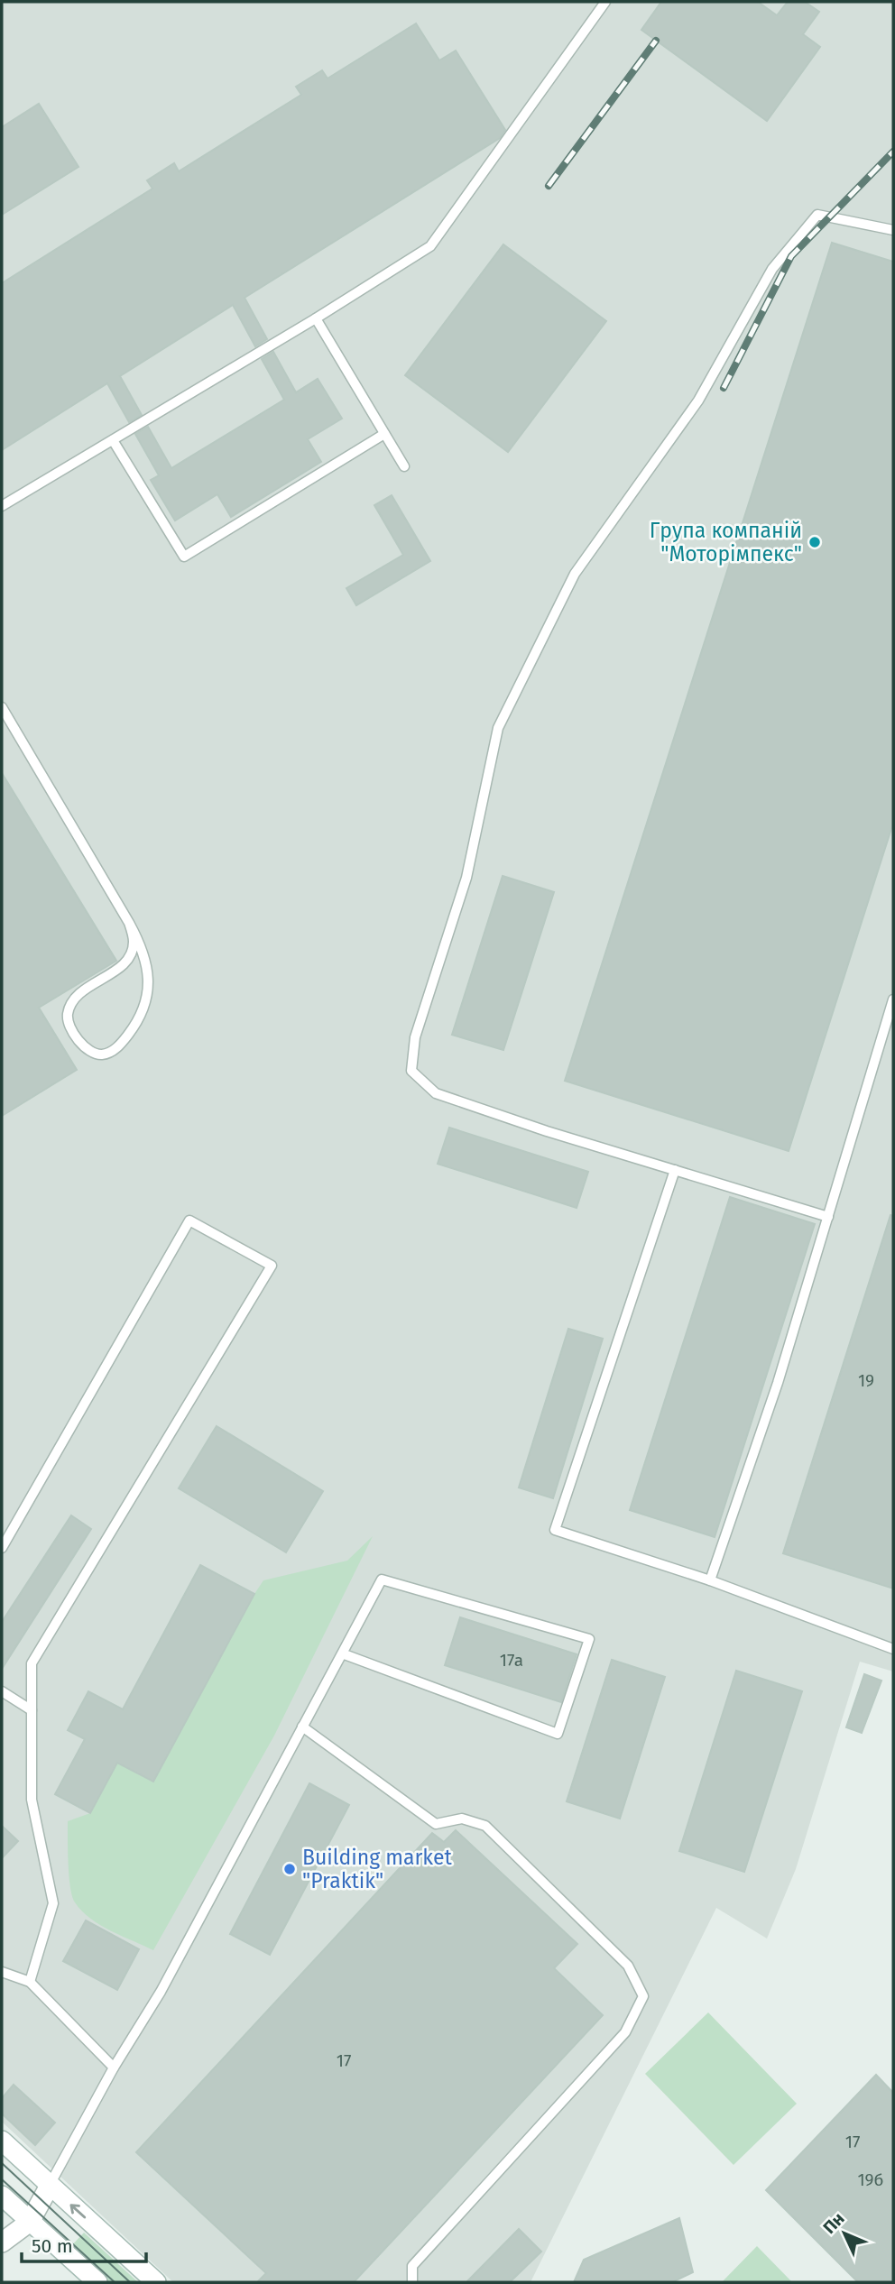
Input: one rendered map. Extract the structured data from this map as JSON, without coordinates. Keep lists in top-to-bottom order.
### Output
{
  "places": ["Група компаній \"Моторімпекс\"", "Building market \"Praktik\""],
  "house_numbers": [
    "19",
    "17а",
    "17",
    "17",
    "19б"
  ],
  "scale_bar": "50 m",
  "north": "top left"
}
